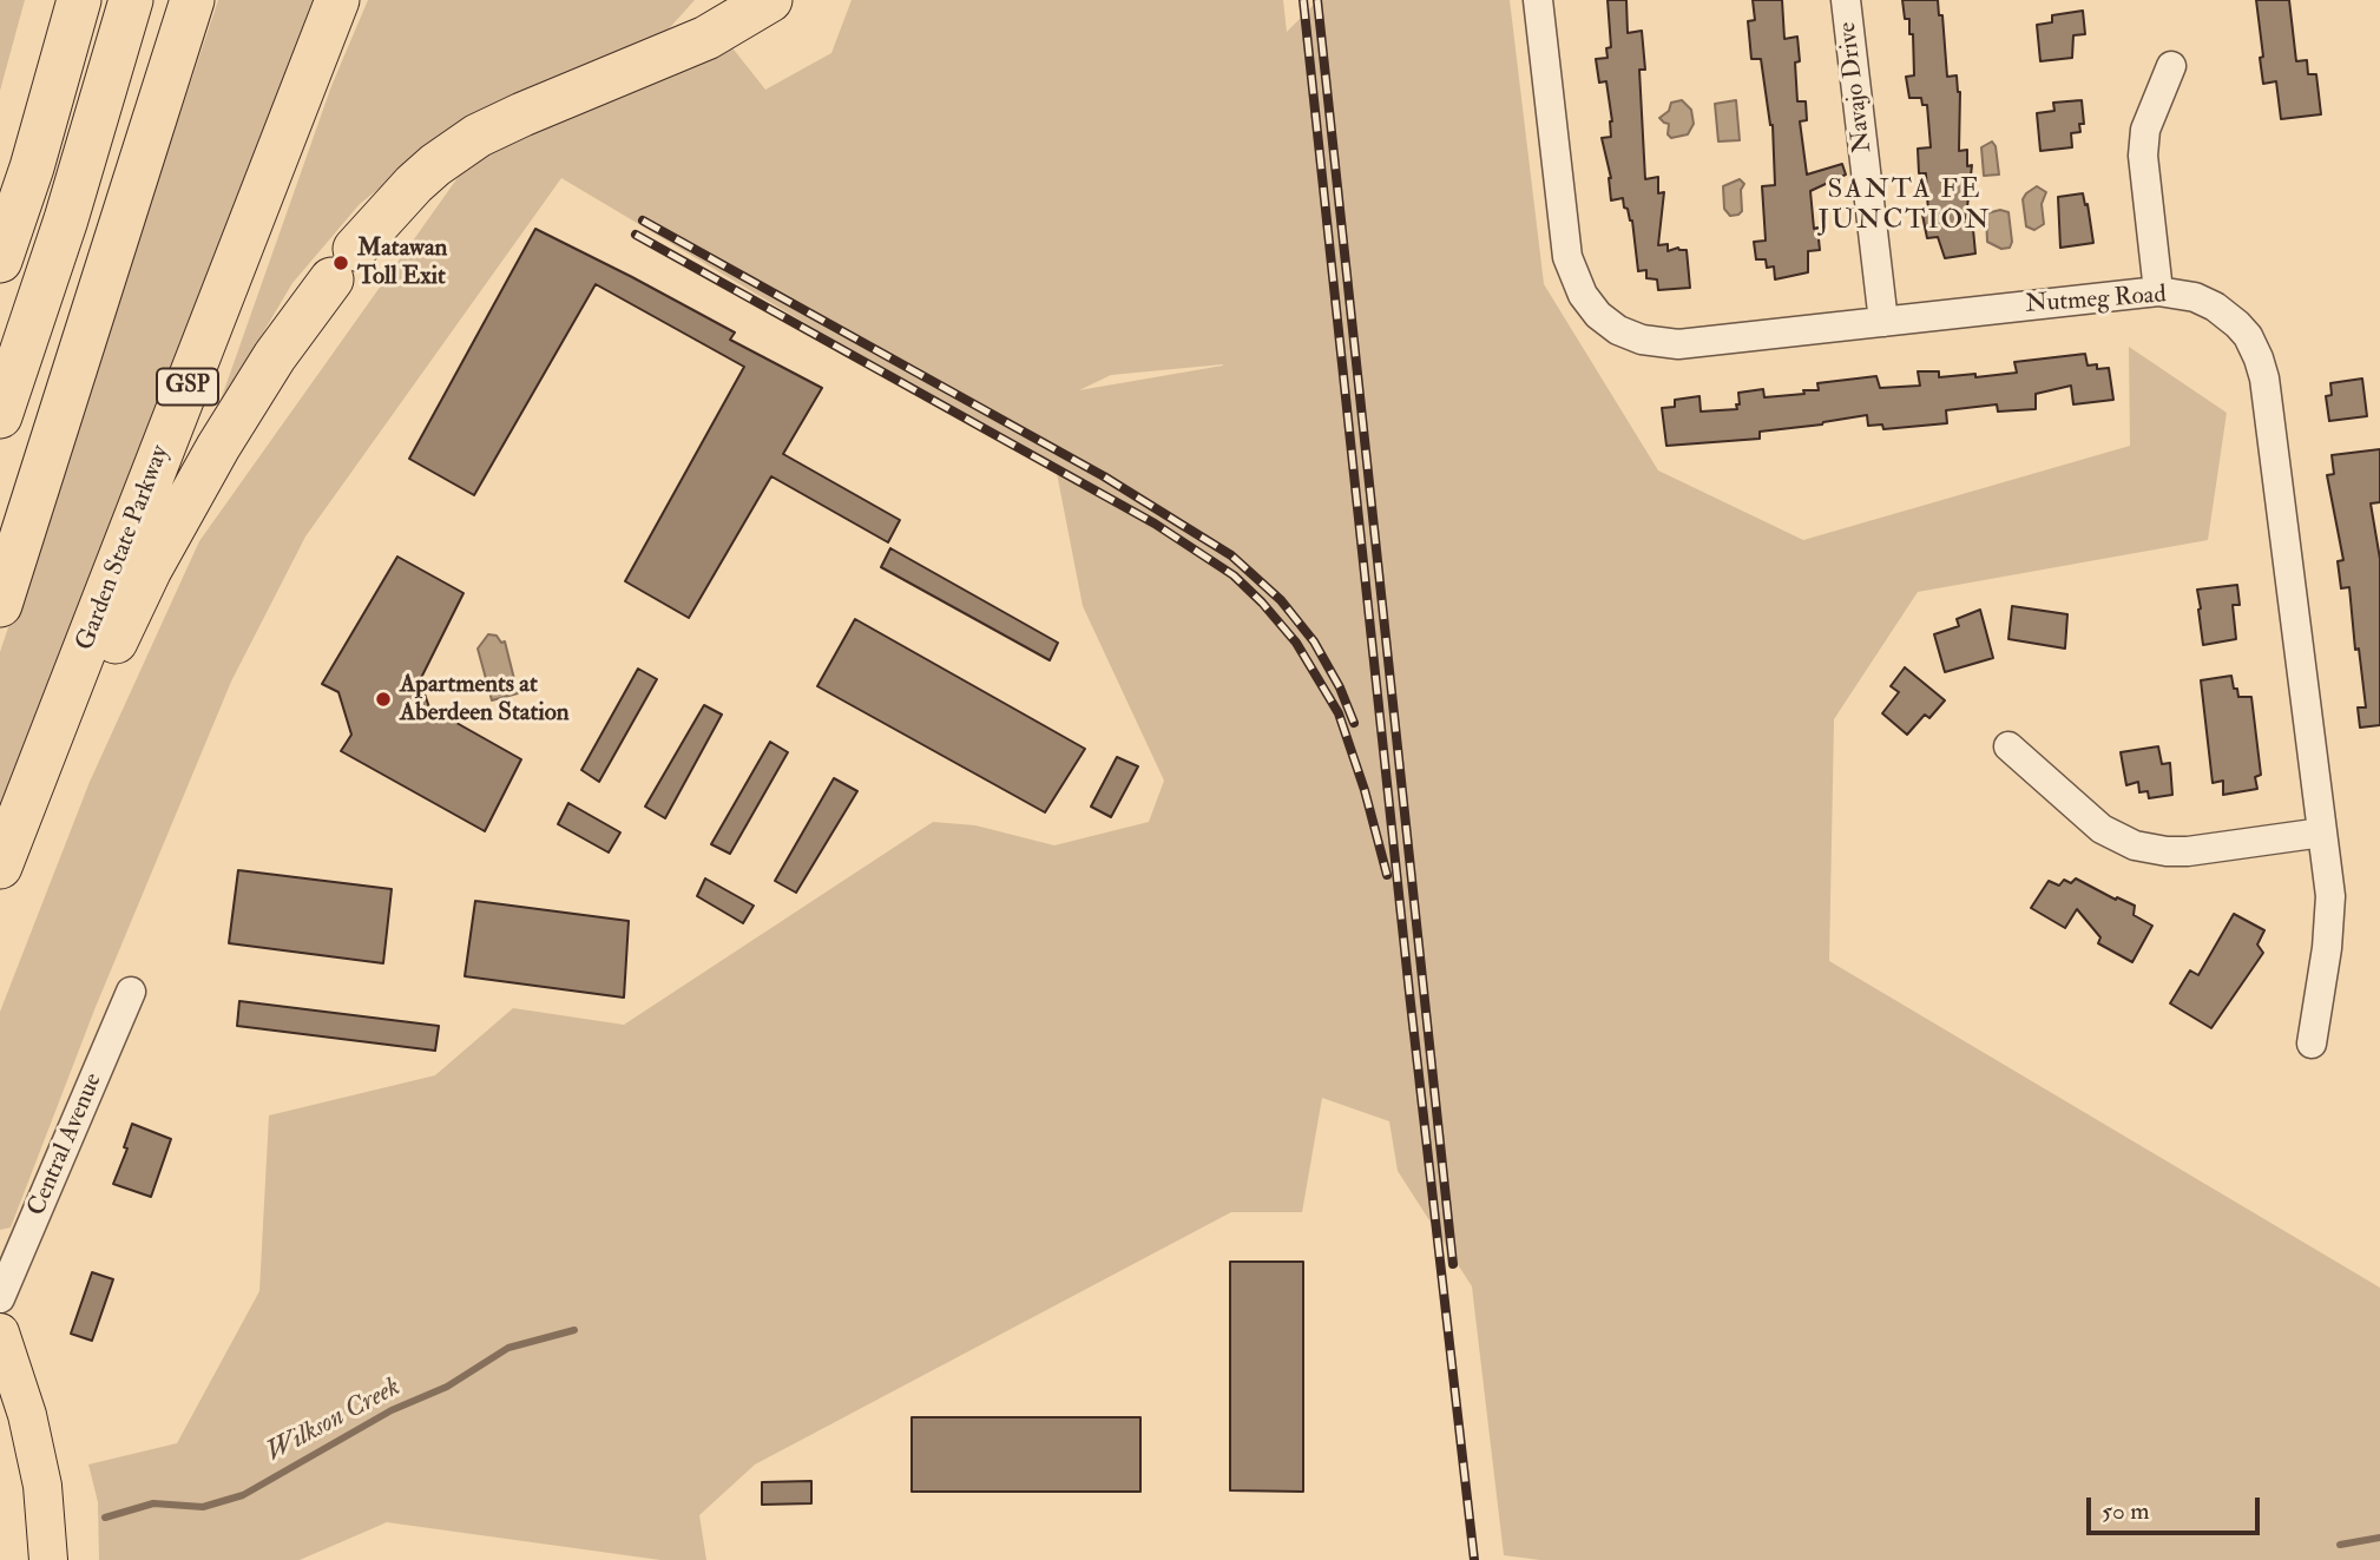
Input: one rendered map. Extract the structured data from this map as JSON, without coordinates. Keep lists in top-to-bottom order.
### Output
{
  "streets": {
    "highway": ["GSP", "Garden State Parkway"],
    "street": ["Navajo Drive", "Nutmeg Road", "Central Avenue"]
  },
  "crossings": [
    ["Navajo Drive", "Nutmeg Road"]
  ],
  "districts": ["SANTA FE JUNCTION"],
  "water": ["Wilkson Creek"],
  "places": ["Matawan Toll Exit", "Apartments at Aberdeen Station"],
  "scale_bar": "50 m"
}
